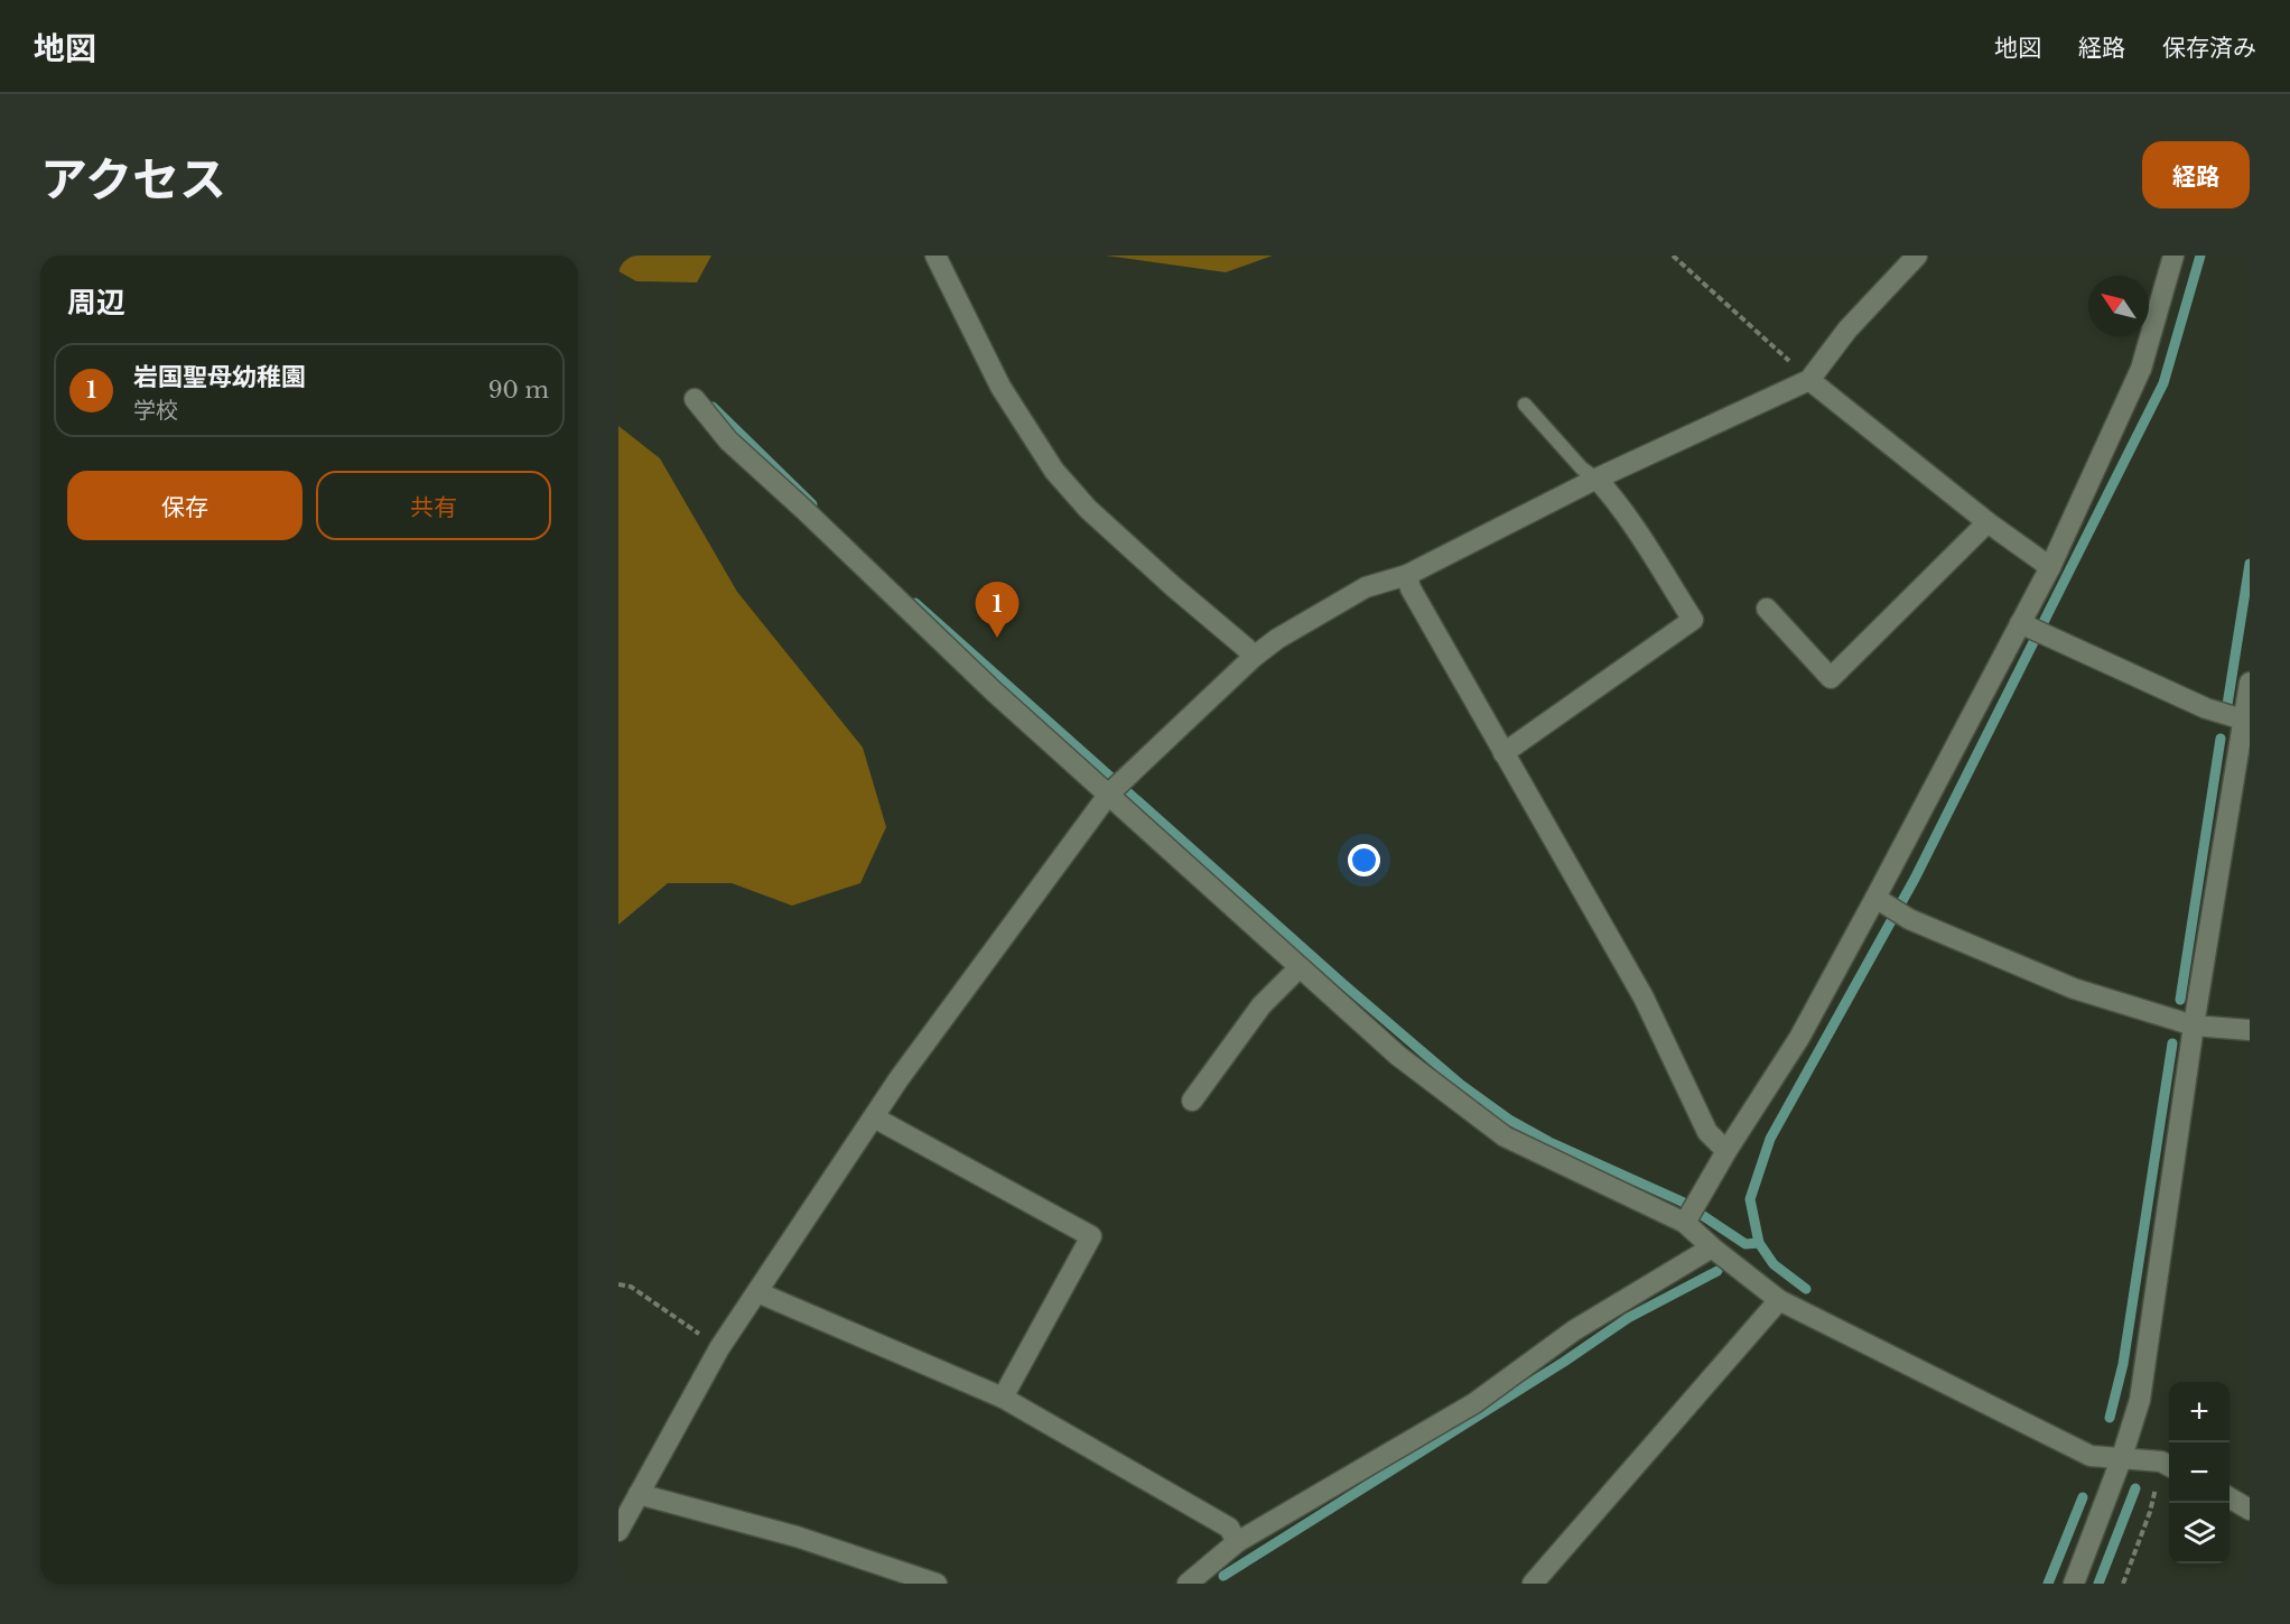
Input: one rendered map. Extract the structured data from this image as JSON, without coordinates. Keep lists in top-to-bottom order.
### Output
{
  "north": "top left",
  "page": {
    "header": "地図",
    "nav": ["地図", "経路", "保存済み"],
    "title": "アクセス",
    "buttons": [
      "経路",
      ["保存", "共有"]
    ],
    "heading": "周辺",
    "list": [
      {
        "mark": "1",
        "name": "岩国聖母幼稚園",
        "note": "学校",
        "value": "90 m"
      }
    ],
    "pins": "1",
    "map_buttons": ["+", "−"]
  }
}
